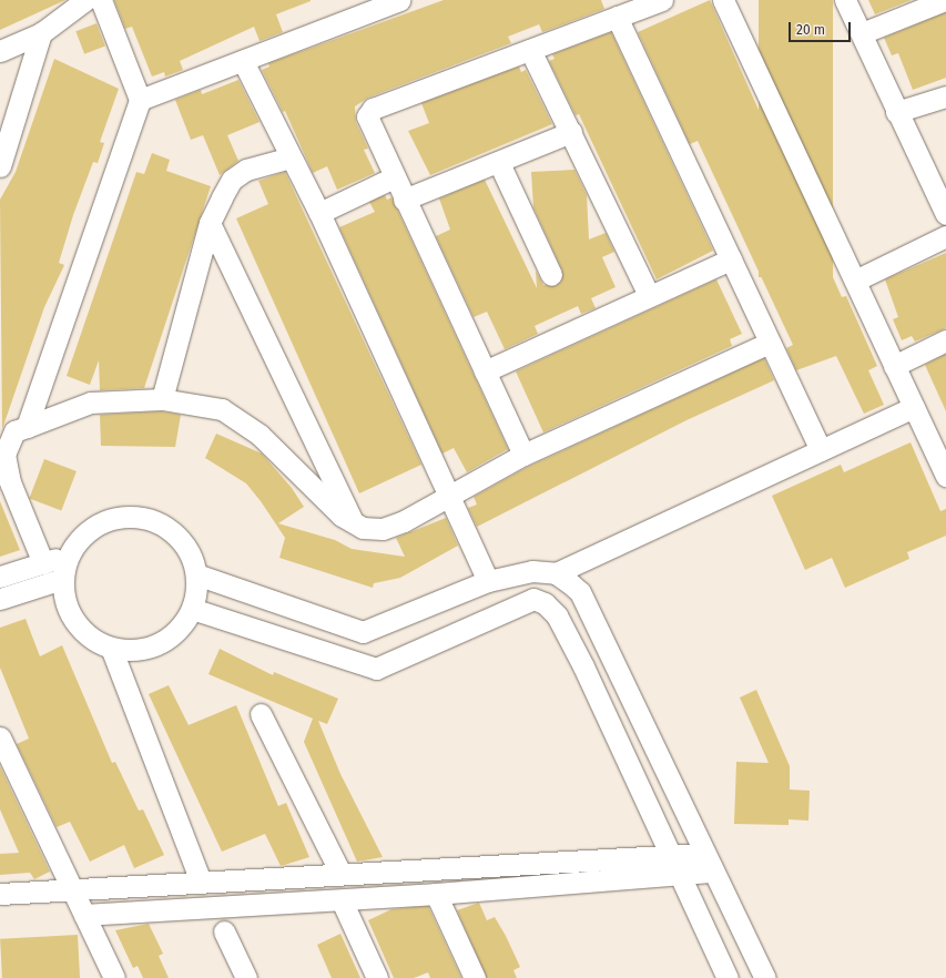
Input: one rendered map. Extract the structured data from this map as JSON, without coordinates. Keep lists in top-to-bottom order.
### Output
{
  "scale_bar": "20 m"
}
